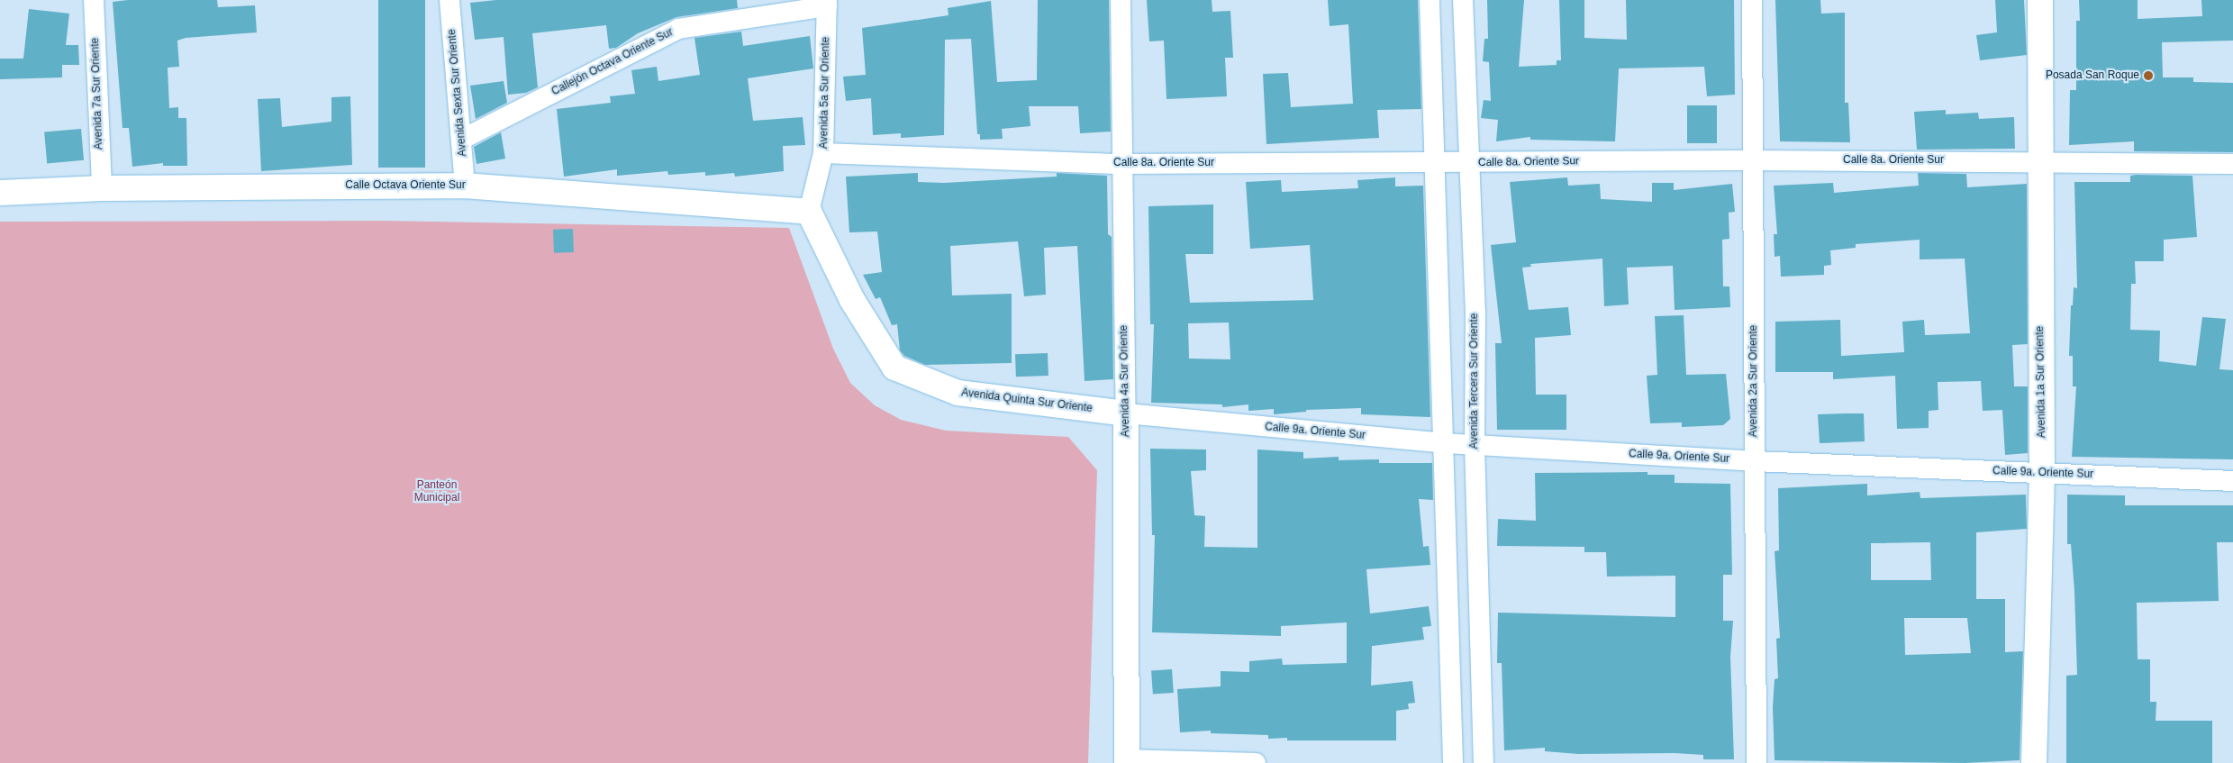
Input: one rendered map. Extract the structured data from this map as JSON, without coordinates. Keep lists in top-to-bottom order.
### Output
{
  "streets": {
    "street": [
      "Callejón Octava Oriente Sur",
      "Avenida Sexta Sur Oriente",
      "Avenida 5a Sur Oriente",
      "Avenida 7a Sur Oriente",
      "Calle 8a. Oriente Sur",
      "Calle Octava Oriente Sur",
      "Avenida 4a Sur Oriente",
      "Avenida Tercera Sur Oriente",
      "Avenida 2a Sur Oriente",
      "Avenida 1a Sur Oriente",
      "Avenida Quinta Sur Oriente",
      "Calle 9a. Oriente Sur"
    ]
  },
  "crossings": [
    ["Callejón Octava Oriente Sur", "Avenida Sexta Sur Oriente"],
    ["Callejón Octava Oriente Sur", "Avenida 5a Sur Oriente"],
    ["Avenida Sexta Sur Oriente", "Calle Octava Oriente Sur"],
    ["Avenida 5a Sur Oriente", "Calle 8a. Oriente Sur"],
    ["Avenida 5a Sur Oriente", "Calle Octava Oriente Sur"],
    ["Avenida 5a Sur Oriente", "Avenida Quinta Sur Oriente"],
    ["Avenida 7a Sur Oriente", "Calle Octava Oriente Sur"],
    ["Calle 8a. Oriente Sur", "Avenida 4a Sur Oriente"],
    ["Calle 8a. Oriente Sur", "Avenida Tercera Sur Oriente"],
    ["Calle 8a. Oriente Sur", "Avenida 2a Sur Oriente"],
    ["Calle 8a. Oriente Sur", "Avenida 1a Sur Oriente"],
    ["Calle Octava Oriente Sur", "Avenida Quinta Sur Oriente"],
    ["Avenida 4a Sur Oriente", "Avenida Quinta Sur Oriente"],
    ["Avenida 4a Sur Oriente", "Calle 9a. Oriente Sur"],
    ["Avenida Tercera Sur Oriente", "Calle 9a. Oriente Sur"],
    ["Avenida 2a Sur Oriente", "Calle 9a. Oriente Sur"],
    ["Avenida 1a Sur Oriente", "Calle 9a. Oriente Sur"],
    ["Avenida Quinta Sur Oriente", "Calle 9a. Oriente Sur"]
  ],
  "parks": ["Panteón Municipal"],
  "places": ["Posada San Roque"]
}
